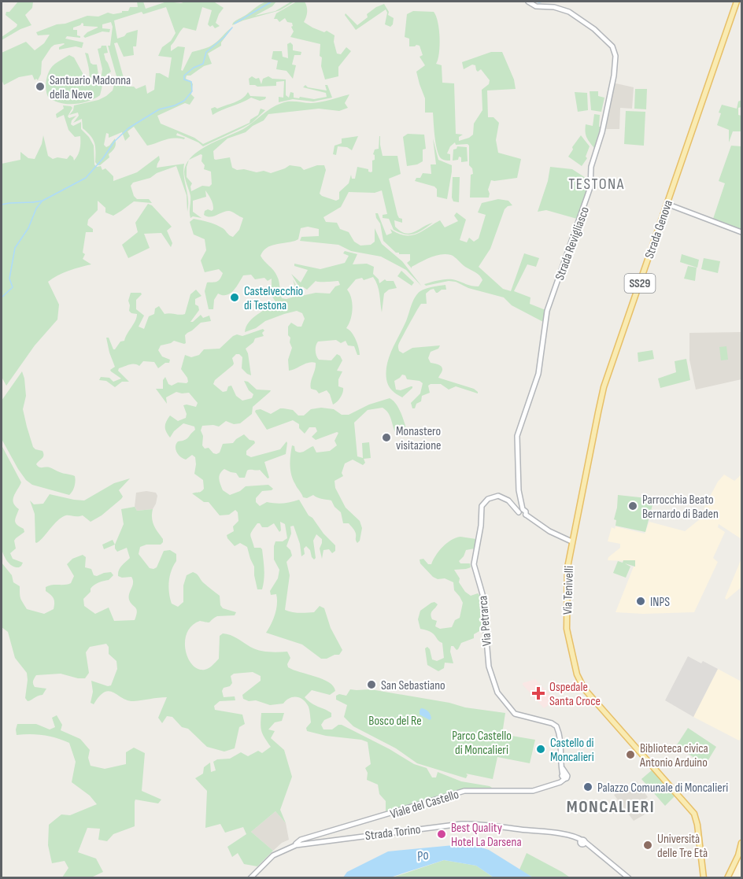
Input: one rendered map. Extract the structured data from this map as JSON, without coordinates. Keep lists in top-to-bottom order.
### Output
{
  "streets": {
    "main road": ["Strada Genova", "SS29", "Via Tenivelli"],
    "street": [
      "Strada Revigliasco",
      "Via Petrarca",
      "Viale del Castello",
      "Strada Torino"
    ]
  },
  "crossings": [
    ["Strada Genova", "Via Tenivelli"],
    ["Strada Genova", "Via Petrarca"],
    ["Strada Revigliasco", "Via Petrarca"],
    ["Via Tenivelli", "Via Petrarca"],
    ["Via Petrarca", "Viale del Castello"],
    ["Viale del Castello", "Strada Torino"]
  ],
  "districts": ["TESTONA", "MONCALIERI"],
  "water": ["Po"],
  "parks": ["Bosco del Re", "Parco Castello di Moncalieri"],
  "places": {
    "other": [
      "Santuario Madonna della Neve",
      "Castelvecchio di Testona",
      "Monastero visitazione",
      "Parrocchia Beato Bernardo di Baden",
      "INPS",
      "San Sebastiano",
      "Castello di Moncalieri",
      "Biblioteca civica Antonio Arduino",
      "Palazzo Comunale di Moncalieri",
      "Best Quality Hotel La Darsena",
      "Università delle Tre Età"
    ],
    "health": ["Ospedale Santa Croce"]
  }
}
